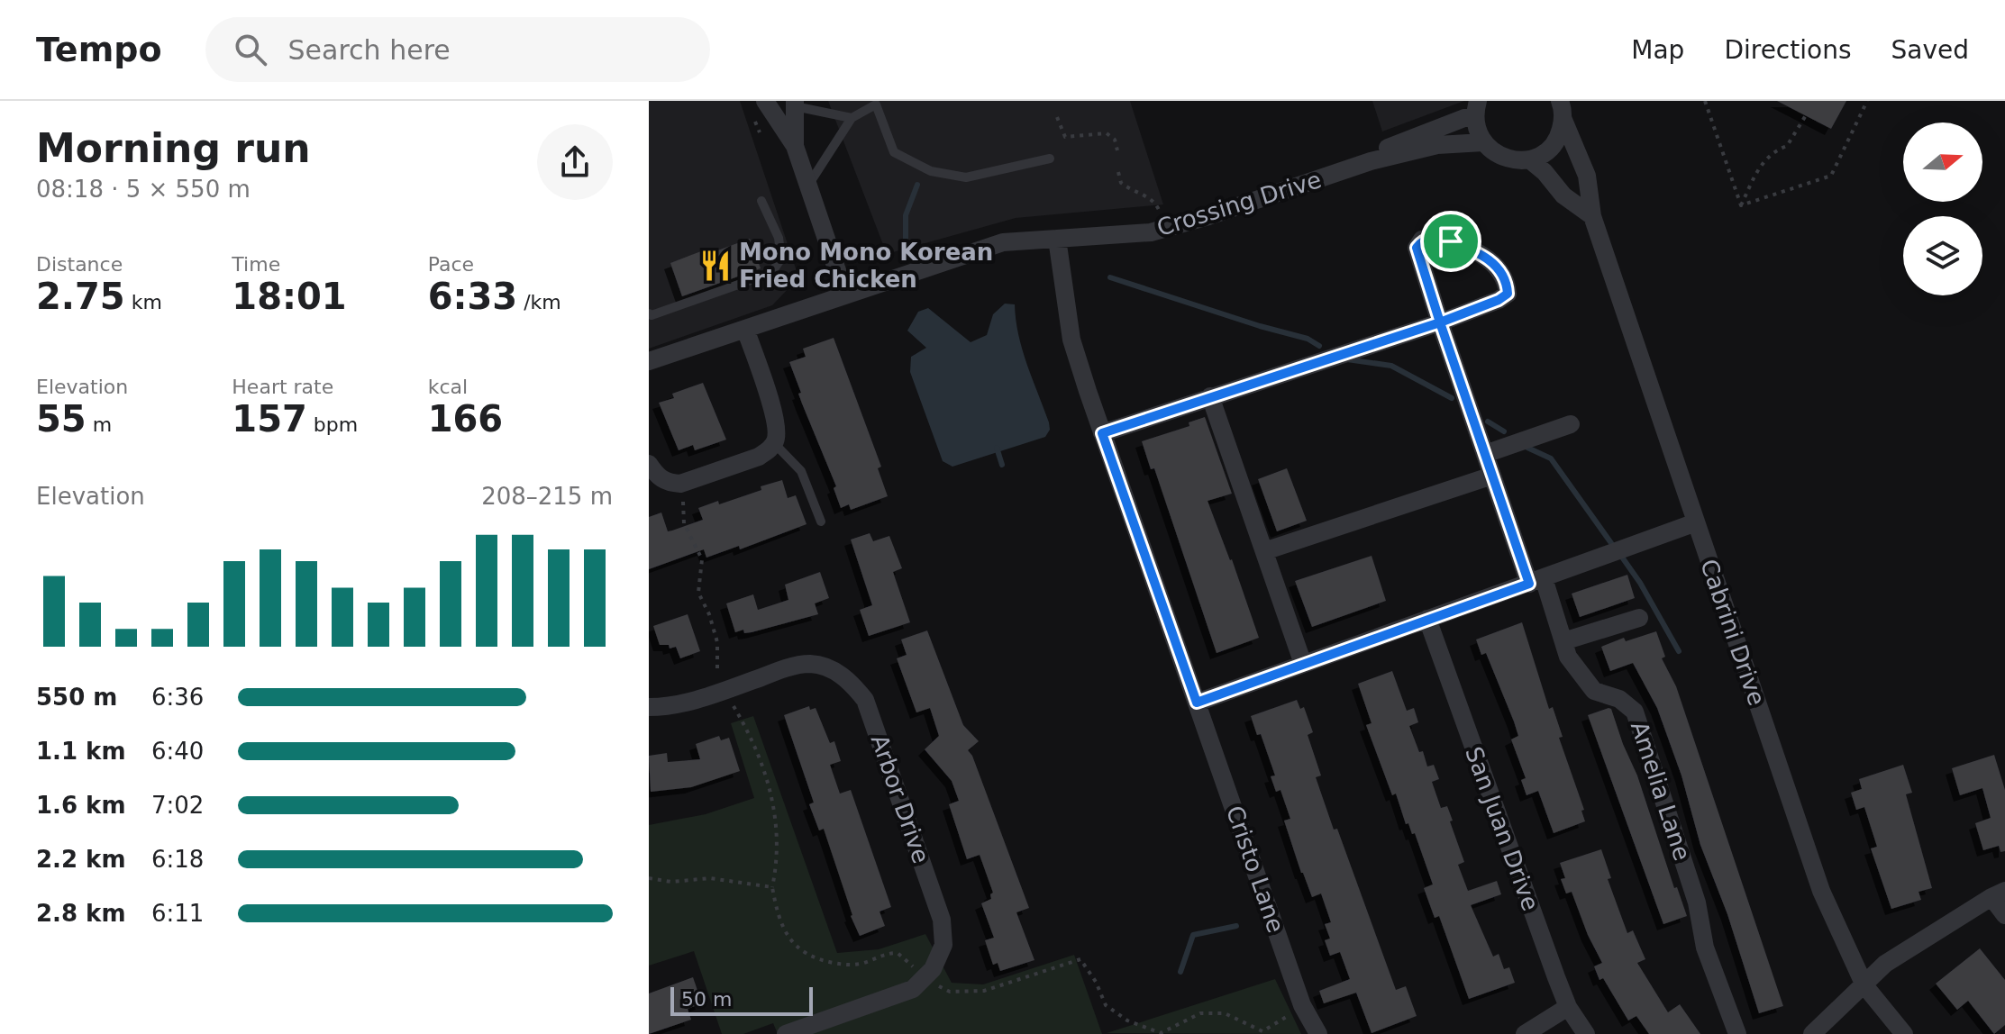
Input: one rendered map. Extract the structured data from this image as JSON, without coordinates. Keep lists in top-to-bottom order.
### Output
{
  "streets": {
    "street": [
      "Crossing Drive",
      "Cabrini Drive",
      "Amelia Lane",
      "Arbor Drive",
      "San Juan Drive",
      "Cristo Lane"
    ]
  },
  "places": {
    "restaurant": ["Mono Mono Korean Fried Chicken"]
  },
  "scale_bar": "50 m",
  "north": "right",
  "page": {
    "header": "Tempo",
    "search": "Search here",
    "nav": ["Map", "Directions", "Saved"],
    "heading": ["Morning run", "08:18 · 5 × 550 m"],
    "stats": [
      ["Distance", "2.75 km"],
      ["Time", "18:01"],
      ["Pace", "6:33 /km"],
      ["Elevation", "55 m"],
      ["Heart rate", "157 bpm"],
      ["kcal", "166"]
    ],
    "chart": ["Elevation", "208–215 m"],
    "list": [
      {
        "name": "550 m",
        "note": "6:36"
      },
      {
        "name": "1.1 km",
        "note": "6:40"
      },
      {
        "name": "1.6 km",
        "note": "7:02"
      },
      {
        "name": "2.2 km",
        "note": "6:18"
      },
      {
        "name": "2.8 km",
        "note": "6:11"
      }
    ],
    "scale": "50 m"
  }
}
